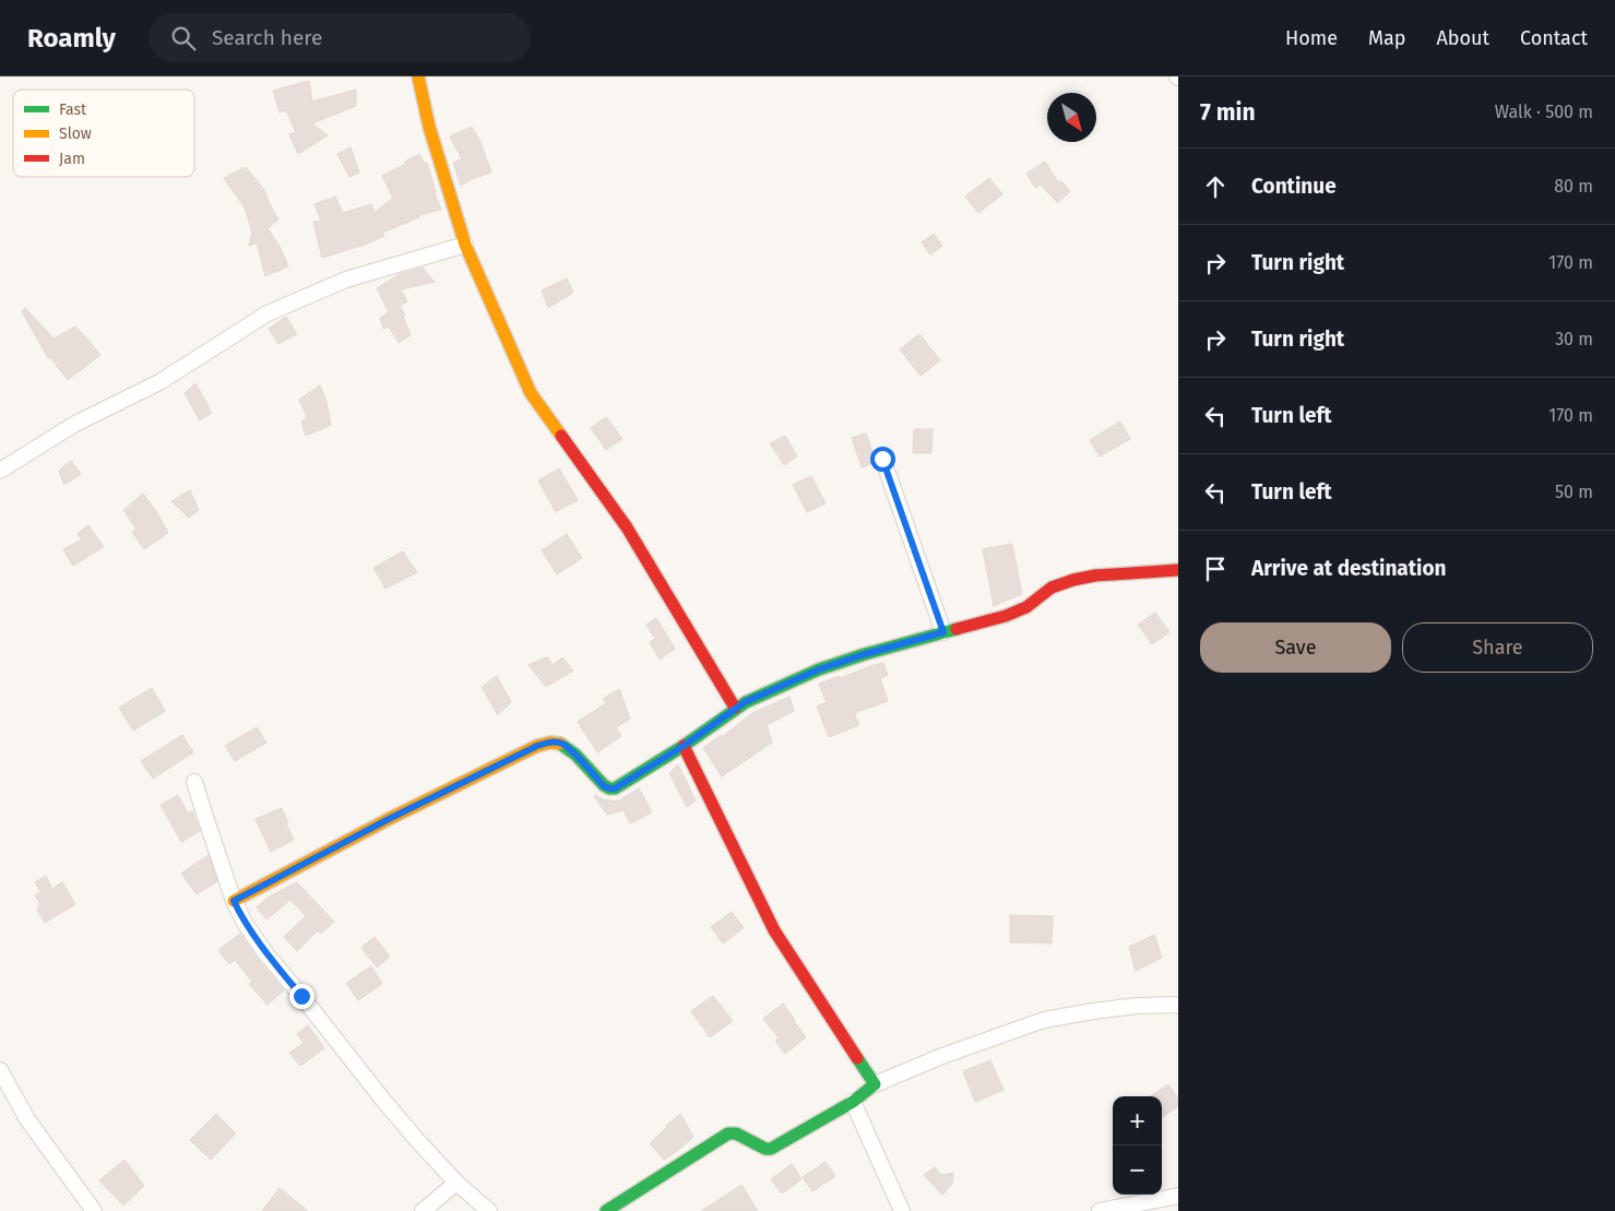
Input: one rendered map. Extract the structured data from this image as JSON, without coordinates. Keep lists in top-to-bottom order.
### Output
{
  "legend": ["Fast", "Slow", "Jam"],
  "north": "bottom right",
  "page": {
    "header": "Roamly",
    "search": "Search here",
    "nav": [
      "Home",
      "Map",
      "About",
      "Contact"
    ],
    "heading": ["7 min", "Walk · 500 m"],
    "list": [
      ["Continue", "80 m"],
      ["Turn right", "170 m"],
      ["Turn right", "30 m"],
      ["Turn left", "170 m"],
      ["Turn left", "50 m"],
      "Arrive at destination"
    ],
    "buttons": ["Save", "Share"],
    "map_buttons": ["+", "−"]
  }
}
